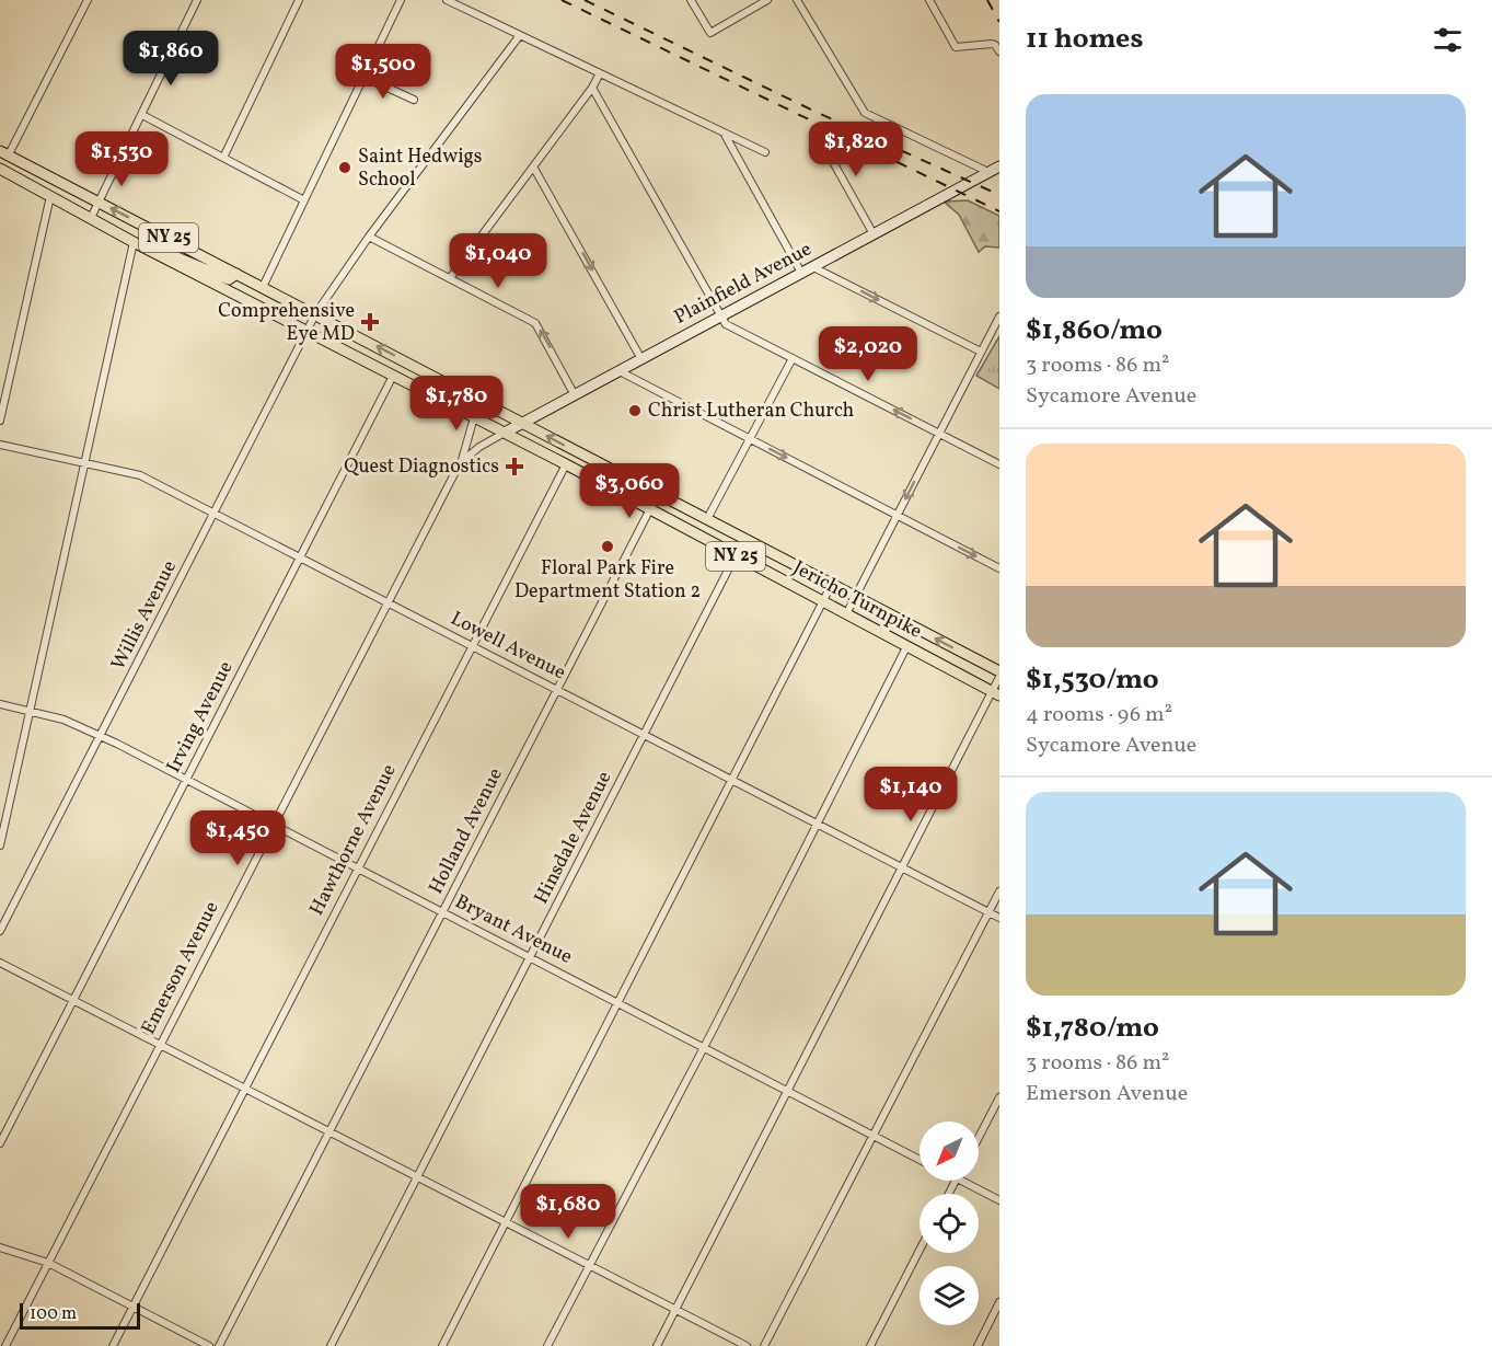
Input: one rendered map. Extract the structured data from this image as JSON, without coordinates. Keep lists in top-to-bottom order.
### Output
{
  "streets": {
    "main road": ["NY 25", "Plainfield Avenue", "Jericho Turnpike"],
    "street": [
      "Willis Avenue",
      "Lowell Avenue",
      "Irving Avenue",
      "Holland Avenue",
      "Hinsdale Avenue",
      "Hawthorne Avenue",
      "Bryant Avenue",
      "Emerson Avenue"
    ]
  },
  "crossings": [
    ["Plainfield Avenue", "Jericho Turnpike"],
    ["Plainfield Avenue", "Emerson Avenue"],
    ["Jericho Turnpike", "Willis Avenue"],
    ["Jericho Turnpike", "Irving Avenue"],
    ["Jericho Turnpike", "Holland Avenue"],
    ["Jericho Turnpike", "Hinsdale Avenue"],
    ["Jericho Turnpike", "Hawthorne Avenue"],
    ["Jericho Turnpike", "Emerson Avenue"],
    ["Willis Avenue", "Lowell Avenue"],
    ["Willis Avenue", "Bryant Avenue"],
    ["Lowell Avenue", "Irving Avenue"],
    ["Lowell Avenue", "Holland Avenue"],
    ["Lowell Avenue", "Hinsdale Avenue"],
    ["Lowell Avenue", "Hawthorne Avenue"],
    ["Lowell Avenue", "Emerson Avenue"],
    ["Irving Avenue", "Bryant Avenue"],
    ["Holland Avenue", "Bryant Avenue"],
    ["Hinsdale Avenue", "Bryant Avenue"],
    ["Hawthorne Avenue", "Bryant Avenue"],
    ["Bryant Avenue", "Emerson Avenue"]
  ],
  "places": {
    "other": ["Saint Hedwigs School", "Christ Lutheran Church", "Floral Park Fire Department Station 2"],
    "health": ["Comprehensive Eye MD", "Quest Diagnostics"]
  },
  "scale_bar": "100 m",
  "north": "bottom left",
  "page": {
    "heading": "11 homes",
    "price": [
      "$1,860",
      "$1,500",
      "$1,820",
      "$1,530",
      "$1,040",
      "$2,020",
      "$1,780",
      "$3,060",
      "$1,140",
      "$1,450",
      "$1,680"
    ],
    "list": [
      {
        "name": "$1,860/mo",
        "note": "3 rooms · 86 m² · Sycamore Avenue"
      },
      {
        "name": "$1,530/mo",
        "note": "4 rooms · 96 m² · Sycamore Avenue"
      },
      {
        "name": "$1,780/mo",
        "note": "3 rooms · 86 m² · Emerson Avenue"
      }
    ],
    "scale": "100 m"
  }
}
